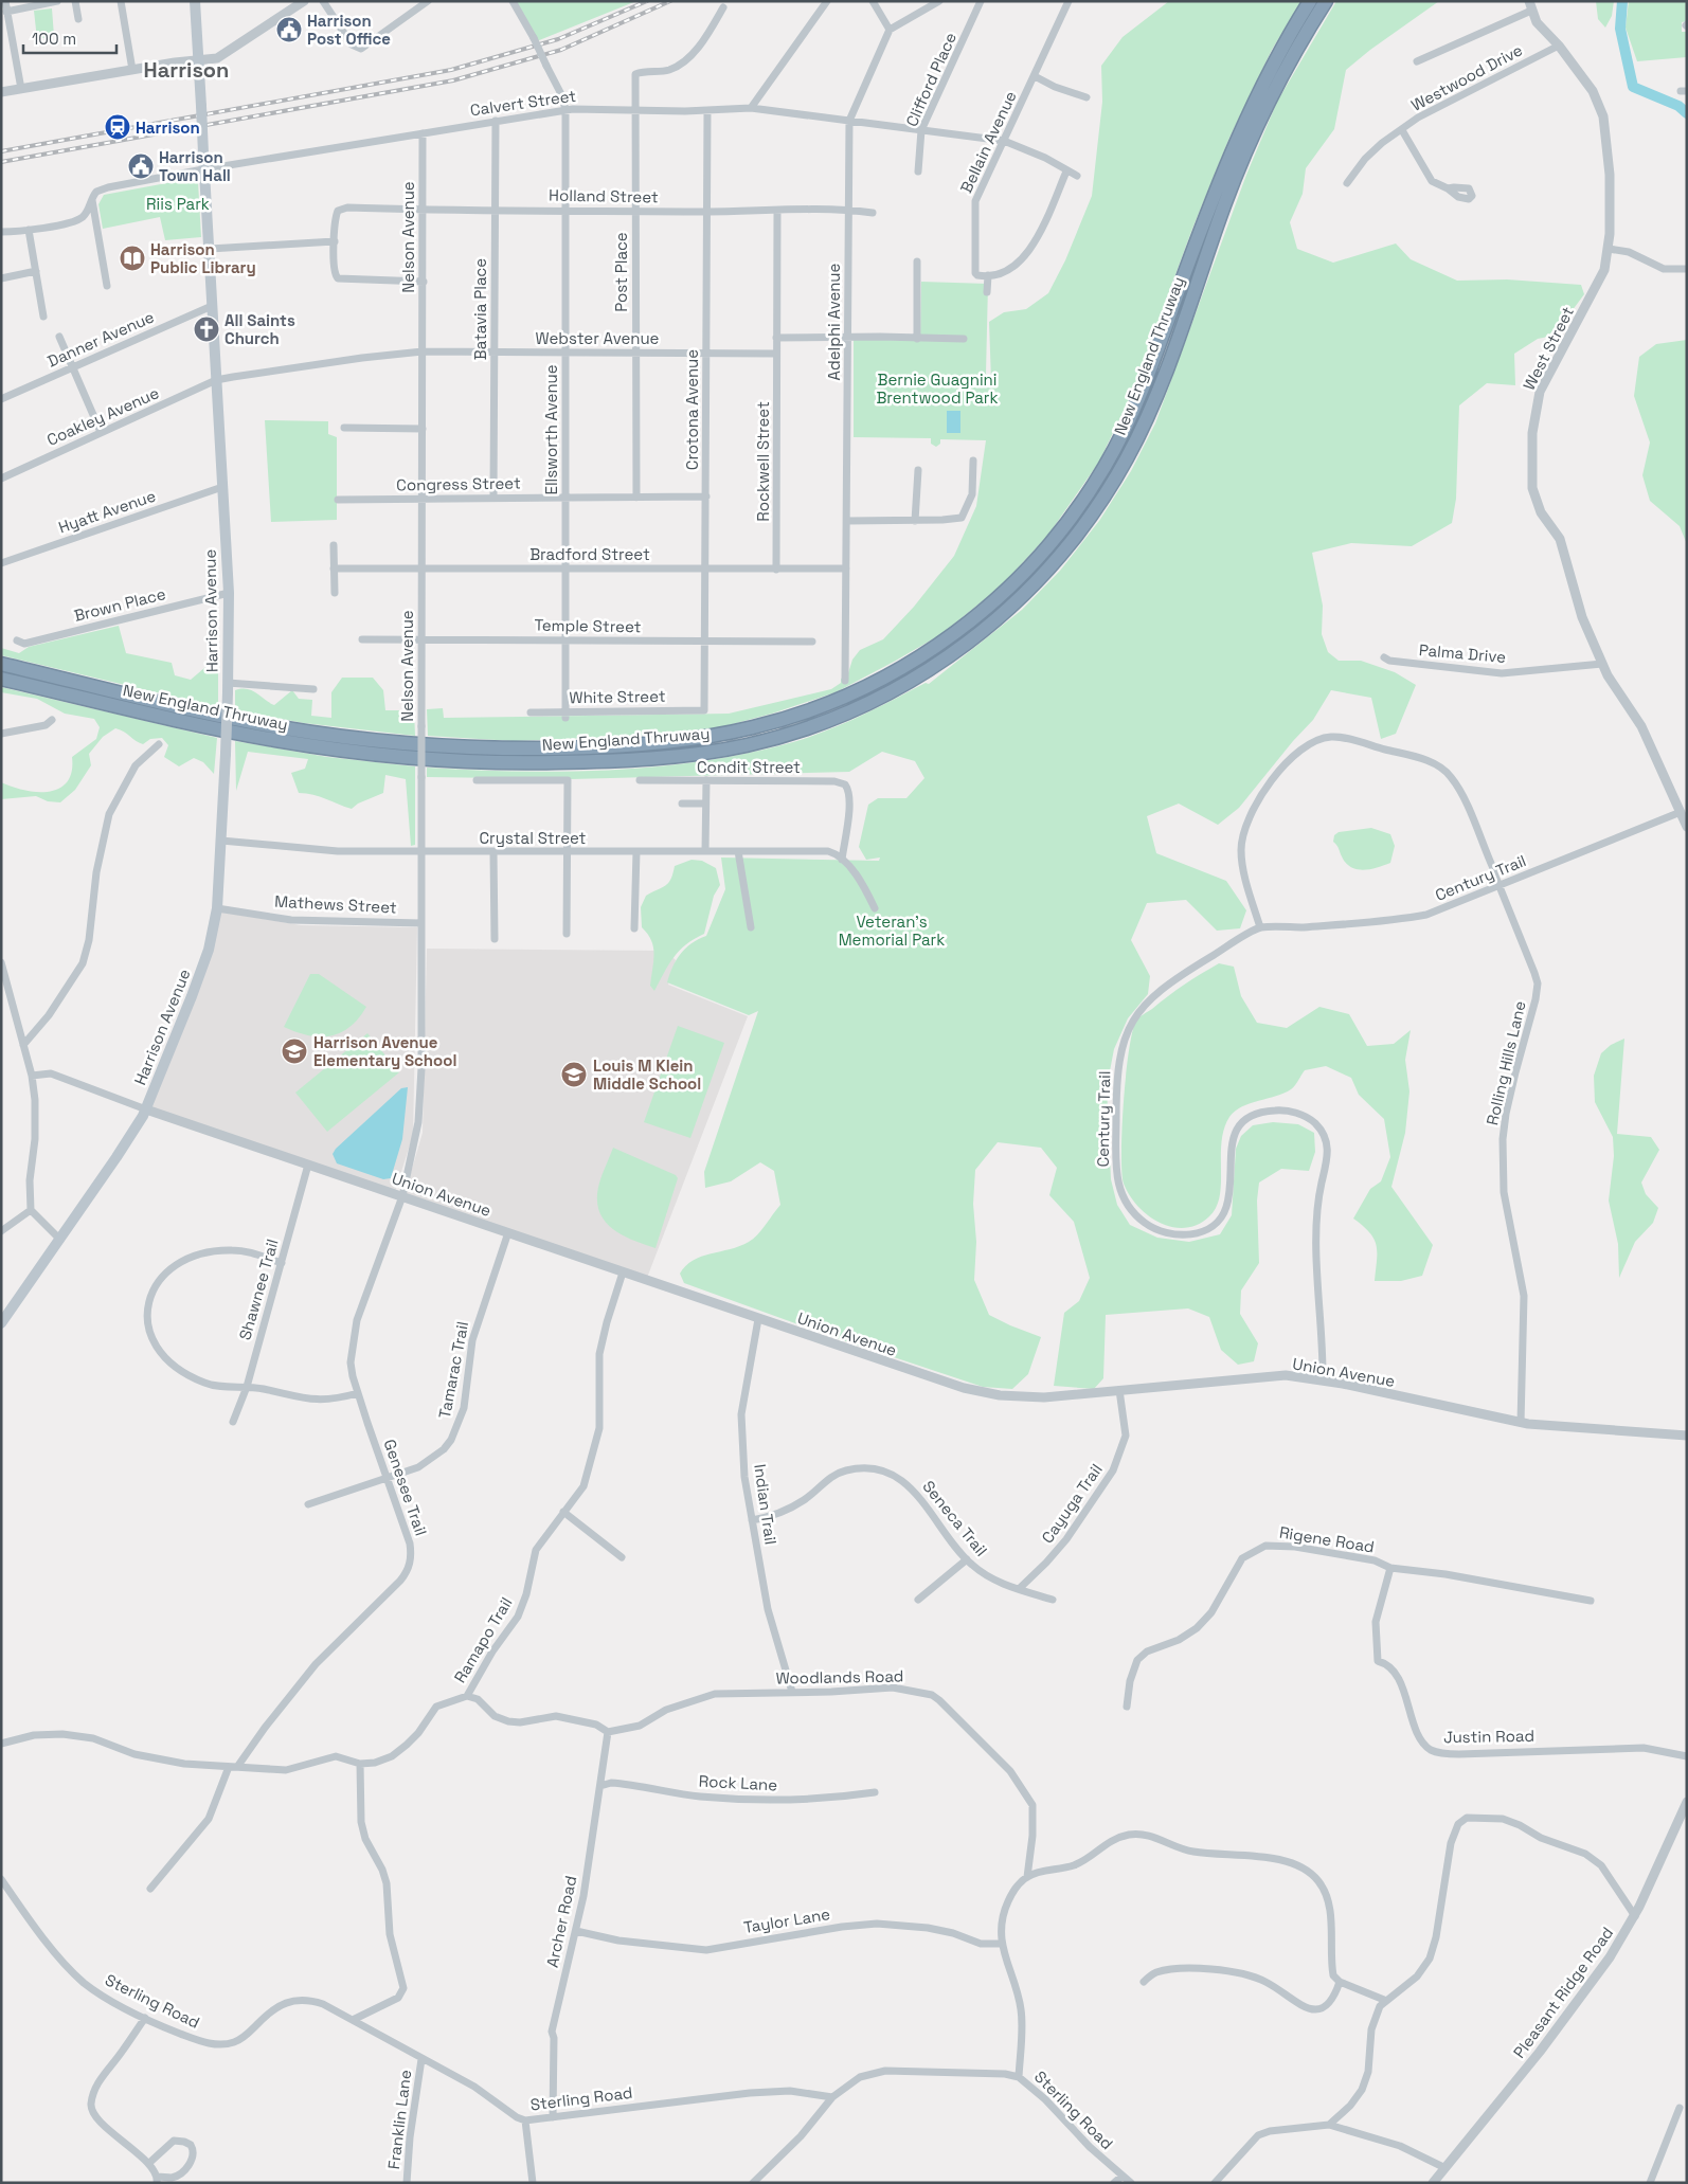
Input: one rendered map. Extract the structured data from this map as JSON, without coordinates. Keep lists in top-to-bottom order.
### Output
{
  "streets": {
    "highway": ["New England Thruway"],
    "main road": ["Harrison Avenue"],
    "street": [
      "Westwood Drive",
      "Clifford Place",
      "Calvert Street",
      "Bellain Avenue",
      "Holland Street",
      "Nelson Avenue",
      "Post Place",
      "Batavia Place",
      "Adelphi Avenue",
      "Webster Avenue",
      "Danner Avenue",
      "West Street",
      "Crotona Avenue",
      "Coakley Avenue",
      "Ellsworth Avenue",
      "Rockwell Street",
      "Congress Street",
      "Hyatt Avenue",
      "Bradford Street",
      "Brown Place",
      "Temple Street",
      "Palma Drive",
      "White Street",
      "Condit Street",
      "Crystal Street",
      "Century Trail",
      "Mathews Street",
      "Rolling Hills Lane",
      "Union Avenue",
      "Shawnee Trail",
      "Tamarac Trail",
      "Genesee Trail",
      "Cayuga Trail",
      "Indian Trail",
      "Seneca Trail",
      "Rigene Road",
      "Ramapo Trail",
      "Woodlands Road",
      "Justin Road",
      "Rock Lane",
      "Taylor Lane",
      "Archer Road",
      "Pleasant Ridge Road",
      "Sterling Road",
      "Franklin Lane"
    ]
  },
  "crossings": [
    ["Westwood Drive", "West Street"],
    ["Clifford Place", "Calvert Street"],
    ["Calvert Street", "Bellain Avenue"],
    ["Calvert Street", "Nelson Avenue"],
    ["Calvert Street", "Post Place"],
    ["Calvert Street", "Batavia Place"],
    ["Calvert Street", "Adelphi Avenue"],
    ["Calvert Street", "Crotona Avenue"],
    ["Calvert Street", "Ellsworth Avenue"],
    ["Calvert Street", "Harrison Avenue"],
    ["Holland Street", "Nelson Avenue"],
    ["Holland Street", "Post Place"],
    ["Holland Street", "Batavia Place"],
    ["Holland Street", "Adelphi Avenue"],
    ["Holland Street", "Crotona Avenue"],
    ["Holland Street", "Ellsworth Avenue"],
    ["Nelson Avenue", "Webster Avenue"],
    ["Nelson Avenue", "Congress Street"],
    ["Nelson Avenue", "Bradford Street"],
    ["Nelson Avenue", "Temple Street"],
    ["Nelson Avenue", "Crystal Street"],
    ["Nelson Avenue", "Mathews Street"],
    ["Nelson Avenue", "Union Avenue"],
    ["Nelson Avenue", "Genesee Trail"],
    ["Post Place", "Webster Avenue"],
    ["Post Place", "Congress Street"],
    ["Batavia Place", "Webster Avenue"],
    ["Batavia Place", "Congress Street"],
    ["Adelphi Avenue", "Bradford Street"],
    ["Webster Avenue", "Crotona Avenue"],
    ["Webster Avenue", "Coakley Avenue"],
    ["Webster Avenue", "Ellsworth Avenue"],
    ["Webster Avenue", "Rockwell Street"],
    ["Webster Avenue", "Harrison Avenue"],
    ["Danner Avenue", "Harrison Avenue"],
    ["West Street", "Palma Drive"],
    ["West Street", "Century Trail"],
    ["Crotona Avenue", "Congress Street"],
    ["Crotona Avenue", "Bradford Street"],
    ["Crotona Avenue", "Temple Street"],
    ["Crotona Avenue", "White Street"],
    ["Coakley Avenue", "Harrison Avenue"],
    ["Ellsworth Avenue", "Congress Street"],
    ["Ellsworth Avenue", "Bradford Street"],
    ["Ellsworth Avenue", "Temple Street"],
    ["Ellsworth Avenue", "White Street"],
    ["Rockwell Street", "Bradford Street"],
    ["Hyatt Avenue", "Harrison Avenue"],
    ["Brown Place", "Harrison Avenue"],
    ["Harrison Avenue", "Crystal Street"],
    ["Harrison Avenue", "Mathews Street"],
    ["Harrison Avenue", "Union Avenue"],
    ["Condit Street", "Crystal Street"],
    ["Century Trail", "Rolling Hills Lane"],
    ["Century Trail", "Union Avenue"],
    ["Rolling Hills Lane", "Union Avenue"],
    ["Union Avenue", "Shawnee Trail"],
    ["Union Avenue", "Tamarac Trail"],
    ["Union Avenue", "Genesee Trail"],
    ["Union Avenue", "Cayuga Trail"],
    ["Union Avenue", "Indian Trail"],
    ["Union Avenue", "Ramapo Trail"],
    ["Tamarac Trail", "Genesee Trail"],
    ["Cayuga Trail", "Seneca Trail"],
    ["Indian Trail", "Seneca Trail"],
    ["Indian Trail", "Woodlands Road"],
    ["Rigene Road", "Justin Road"],
    ["Woodlands Road", "Archer Road"],
    ["Rock Lane", "Archer Road"],
    ["Taylor Lane", "Archer Road"],
    ["Archer Road", "Sterling Road"],
    ["Sterling Road", "Franklin Lane"]
  ],
  "districts": ["Harrison"],
  "parks": ["Riis Park", "Bernie Guagnini Brentwood Park", "Veteran's Memorial Park"],
  "places": {
    "public building": ["Harrison Post Office", "Harrison Town Hall"],
    "station": ["Harrison"],
    "library": ["Harrison Public Library"],
    "church": ["All Saints Church"],
    "school or university": ["Harrison Avenue Elementary School", "Louis M Klein Middle School"]
  },
  "scale_bar": "100 m"
}
